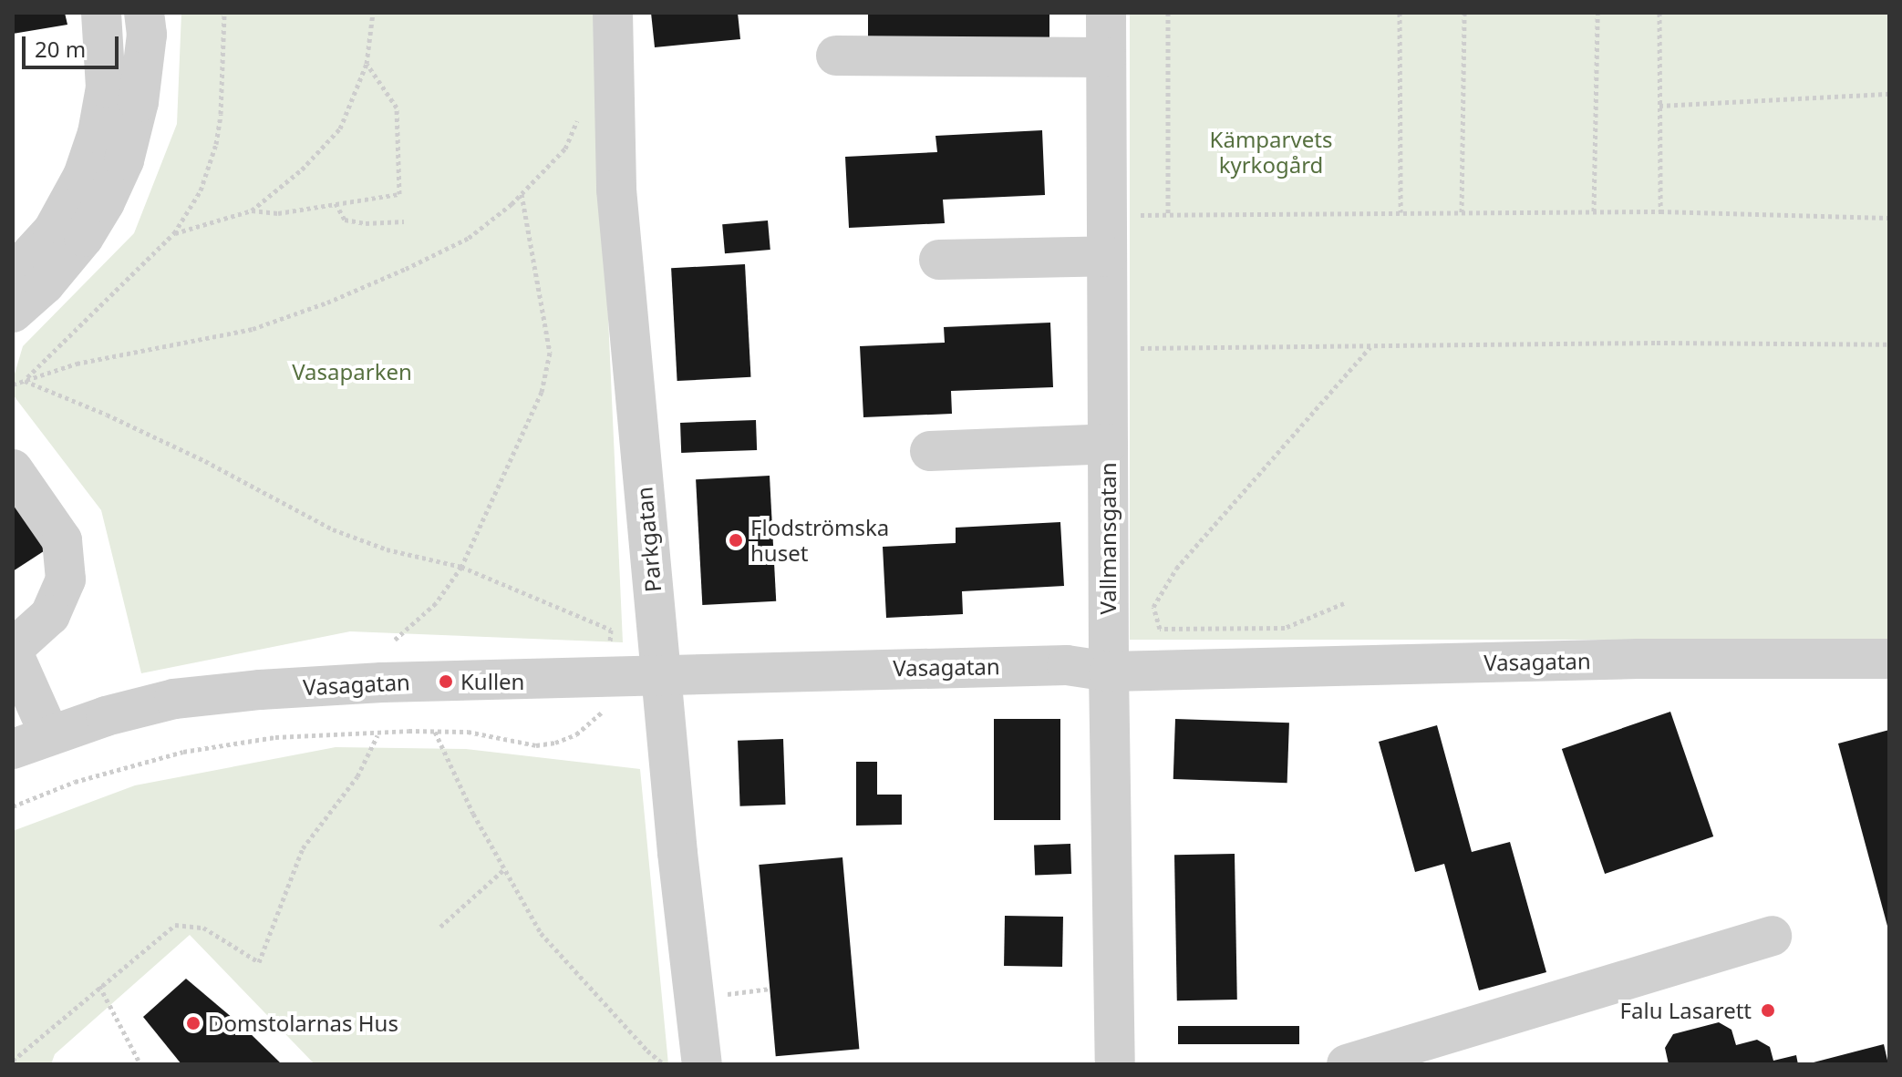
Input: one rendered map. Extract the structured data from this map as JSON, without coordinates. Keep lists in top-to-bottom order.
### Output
{
  "streets": {
    "street": ["Vallmansgatan", "Parkgatan", "Vasagatan"]
  },
  "crossings": [
    ["Vallmansgatan", "Vasagatan"],
    ["Parkgatan", "Vasagatan"]
  ],
  "parks": ["Kämparvets kyrkogård", "Vasaparken"],
  "places": [
    "Flodströmska huset",
    "Kullen",
    "Falu Lasarett",
    "Domstolarnas Hus"
  ],
  "scale_bar": "20 m"
}
